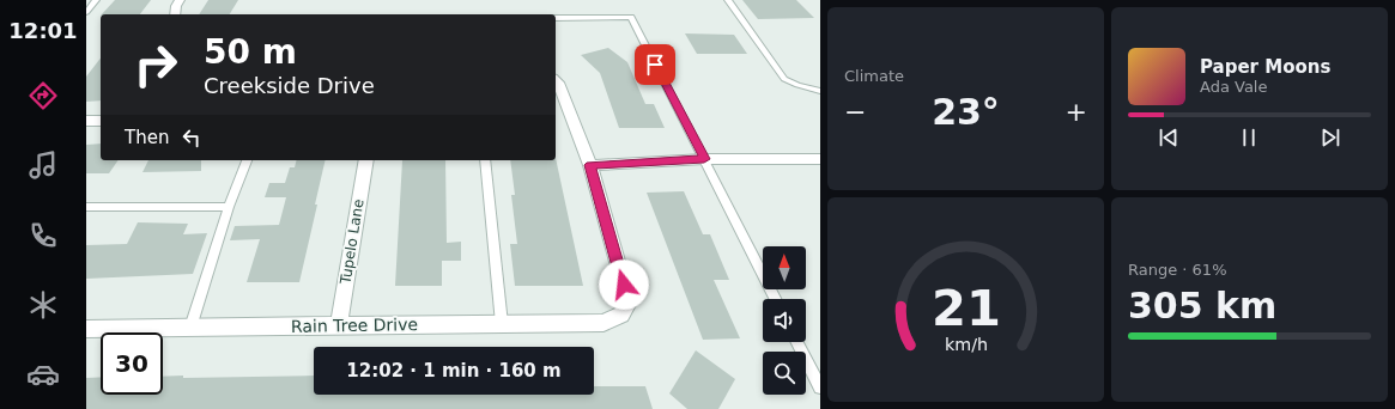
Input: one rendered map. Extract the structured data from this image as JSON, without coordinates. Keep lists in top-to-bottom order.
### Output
{
  "streets": {
    "street": ["Tupelo Lane", "Rain Tree Drive"]
  },
  "crossings": [
    ["Tupelo Lane", "Rain Tree Drive"]
  ],
  "north": "top",
  "page": {
    "tabs": "12:01",
    "tile": [
      "Climate",
      ["Range · 61%", "305 km"]
    ],
    "turn": ["50 m", "Creekside Drive"],
    "song": ["Paper Moons", "Ada Vale"],
    "heat": ["−", "23°", "+"],
    "then": "Then",
    "limit": "30",
    "trip": "12:02 · 1 min · 160 m",
    "gauge": ["21", "km/h"]
  }
}
